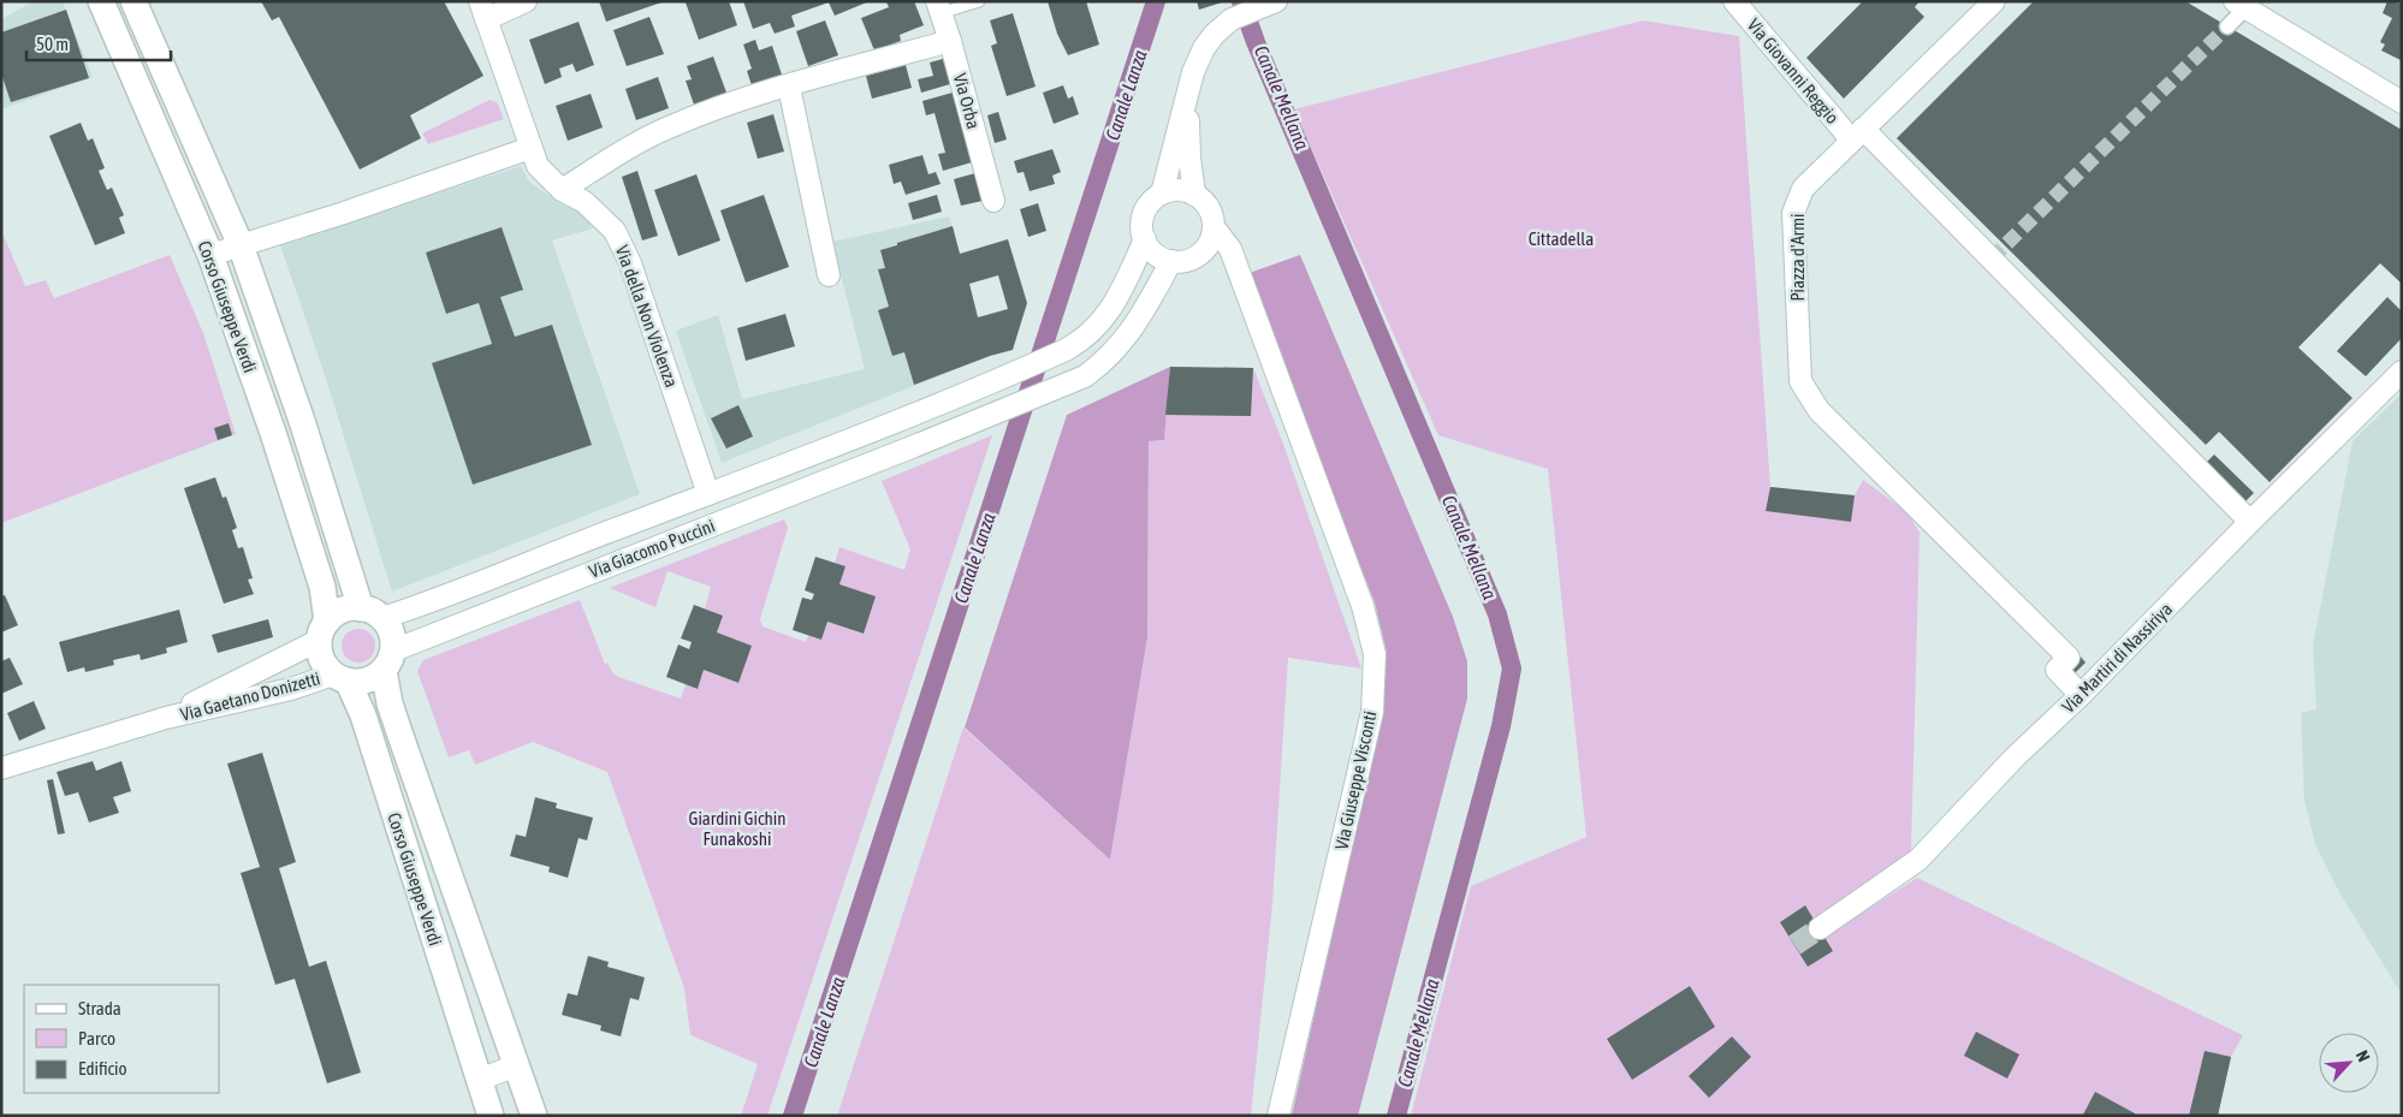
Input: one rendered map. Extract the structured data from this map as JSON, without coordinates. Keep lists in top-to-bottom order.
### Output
{
  "streets": {
    "street": [
      "Via Giovanni Reggio",
      "Via Orba",
      "Piazza d'Armi",
      "Corso Giuseppe Verdi",
      "Via della Non Violenza",
      "Via Giacomo Puccini",
      "Via Martiri di Nassiriya",
      "Via Gaetano Donizetti",
      "Via Giuseppe Visconti"
    ]
  },
  "crossings": [
    ["Via Giovanni Reggio", "Piazza d'Armi"],
    ["Piazza d'Armi", "Via Martiri di Nassiriya"],
    ["Corso Giuseppe Verdi", "Via Giacomo Puccini"],
    ["Corso Giuseppe Verdi", "Via Gaetano Donizetti"],
    ["Via della Non Violenza", "Via Giacomo Puccini"],
    ["Via Giacomo Puccini", "Via Gaetano Donizetti"],
    ["Via Giacomo Puccini", "Via Giuseppe Visconti"]
  ],
  "water": ["Canale Lanza", "Canale Mellana"],
  "parks": ["Cittadella", "Giardini Gichin Funakoshi"],
  "legend": ["Strada", "Parco", "Edificio"],
  "scale_bar": "50 m",
  "north": "top right"
}
